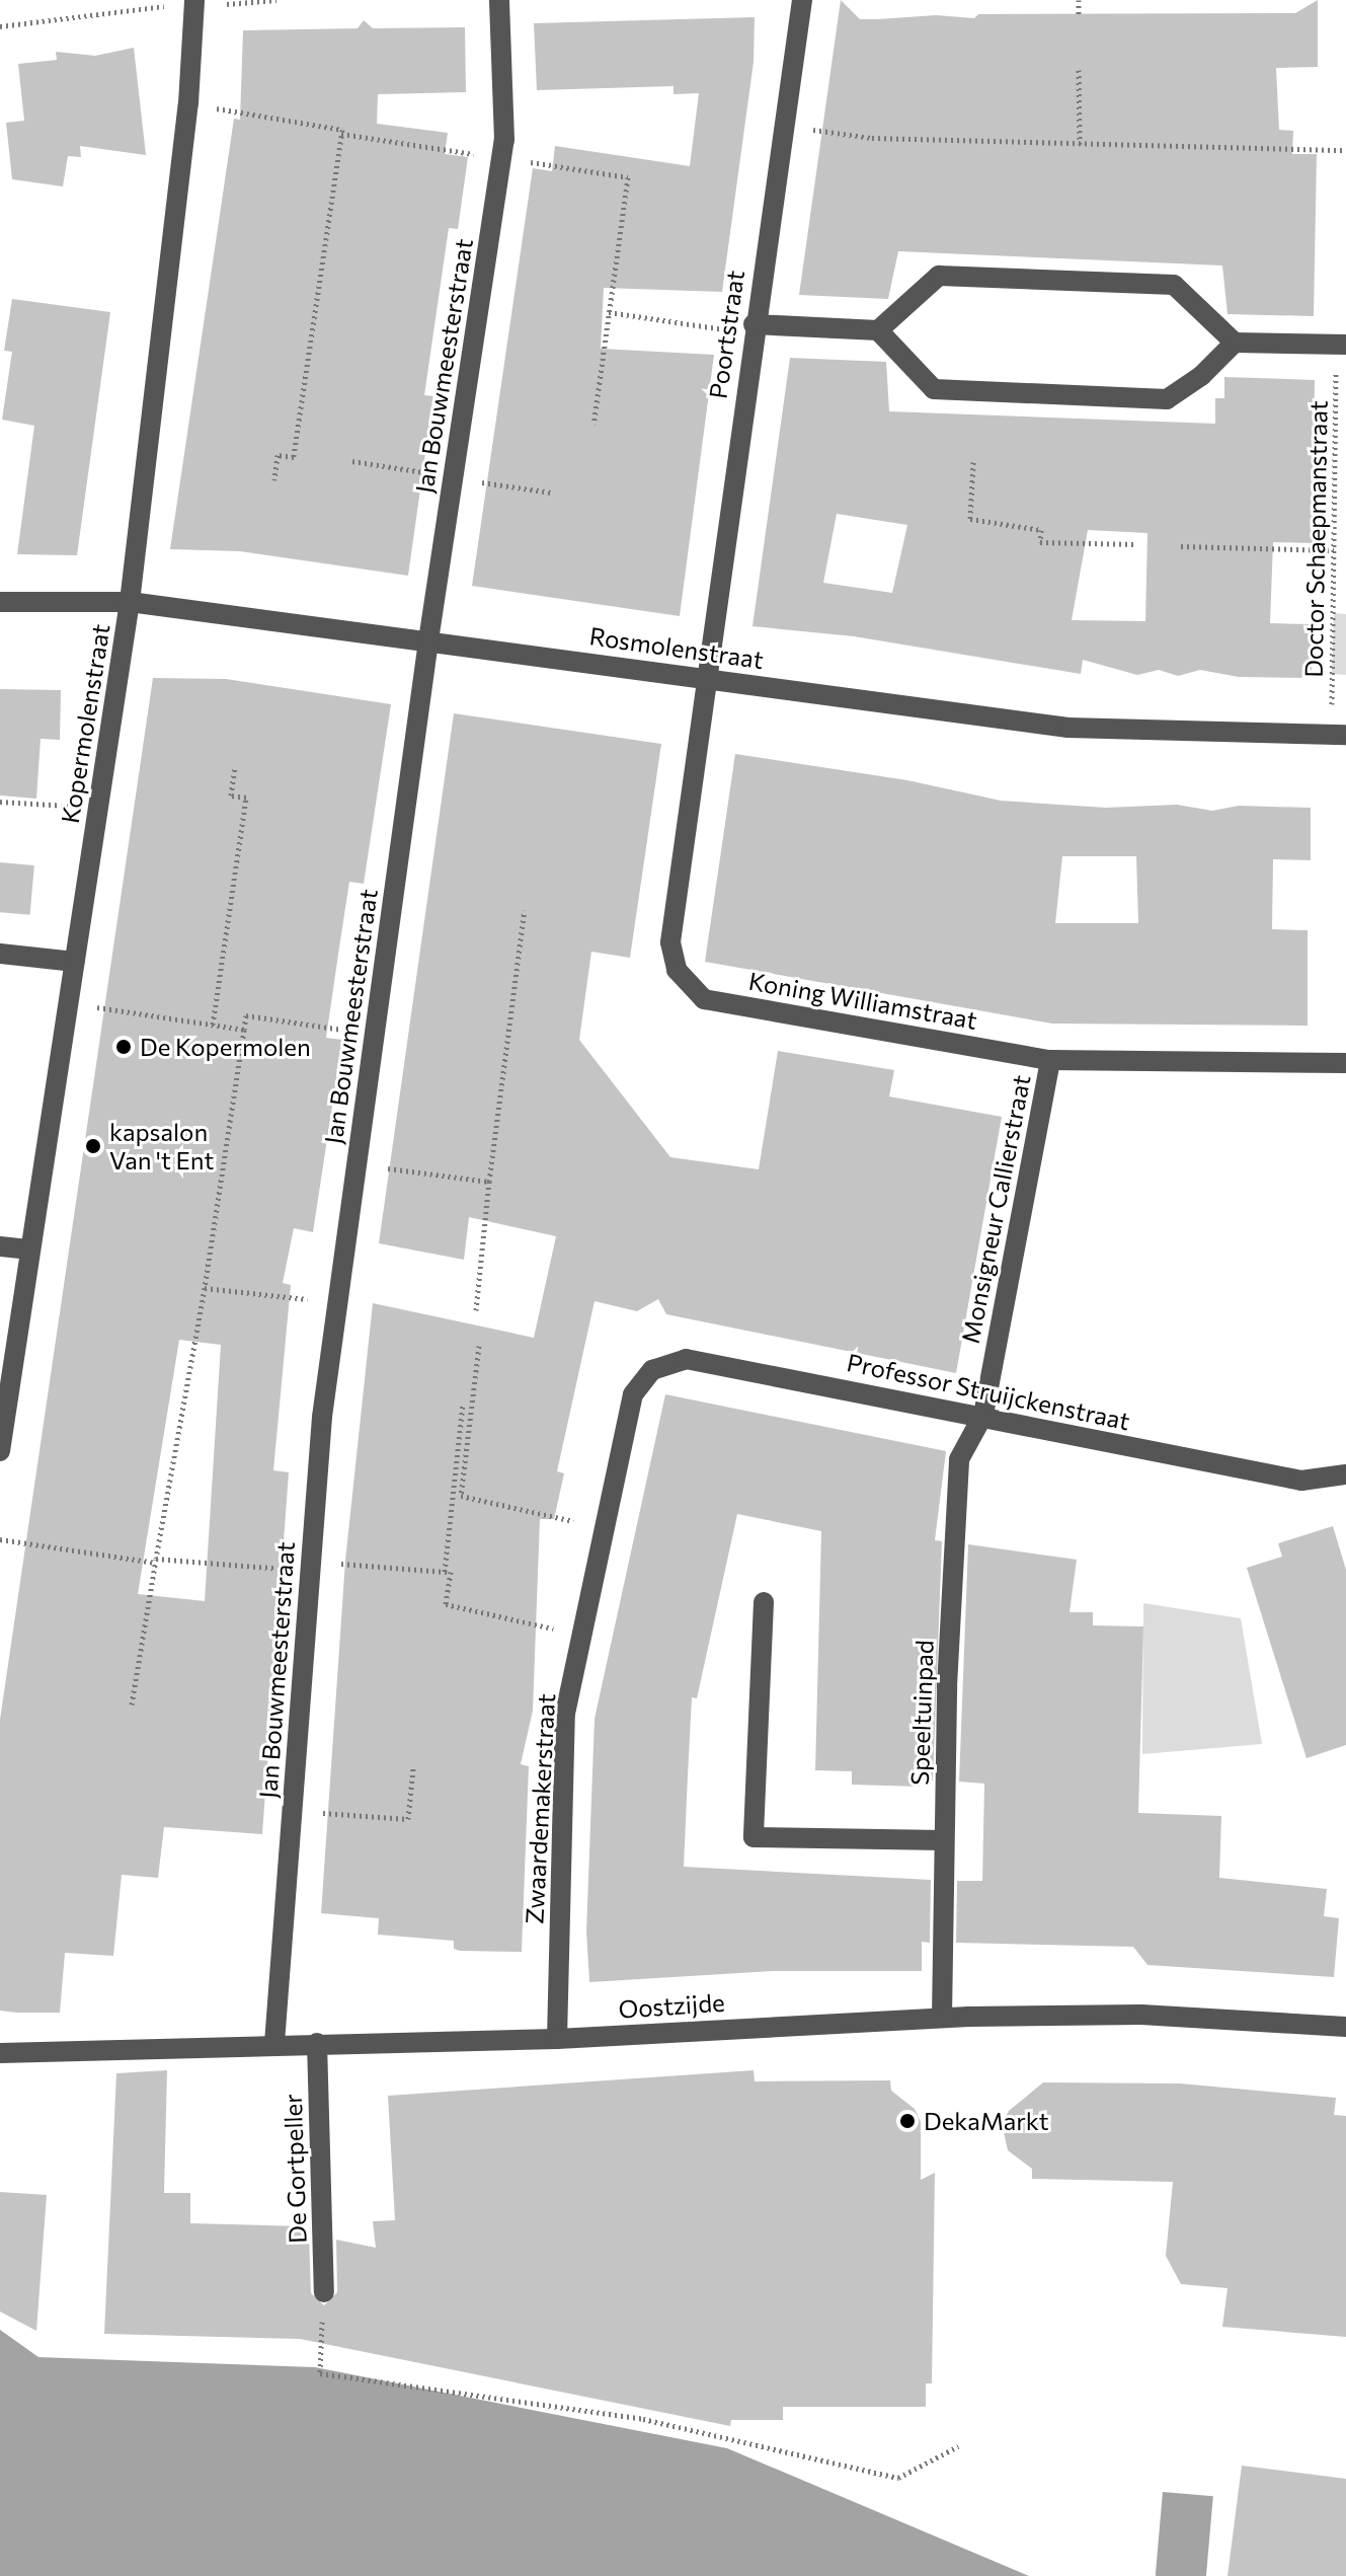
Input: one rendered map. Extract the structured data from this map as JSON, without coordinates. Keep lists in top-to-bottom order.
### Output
{
  "streets": {
    "street": [
      "Poortstraat",
      "Jan Bouwmeesterstraat",
      "Rosmolenstraat",
      "Kopermolenstraat",
      "Koning Williamstraat",
      "Monsigneur Callierstraat",
      "Professor Struijckenstraat",
      "Speeltuinpad",
      "Zwaardemakerstraat",
      "Oostzijde",
      "De Gortpeller"
    ],
    "path": ["Doctor Schaepmanstraat"]
  },
  "crossings": [
    ["Poortstraat", "Rosmolenstraat"],
    ["Poortstraat", "Koning Williamstraat"],
    ["Jan Bouwmeesterstraat", "Rosmolenstraat"],
    ["Jan Bouwmeesterstraat", "Oostzijde"],
    ["Doctor Schaepmanstraat", "Rosmolenstraat"],
    ["Rosmolenstraat", "Kopermolenstraat"],
    ["Rosmolenstraat", "Koning Williamstraat"],
    ["Koning Williamstraat", "Monsigneur Callierstraat"],
    ["Monsigneur Callierstraat", "Professor Struijckenstraat"],
    ["Monsigneur Callierstraat", "Speeltuinpad"],
    ["Professor Struijckenstraat", "Speeltuinpad"],
    ["Professor Struijckenstraat", "Zwaardemakerstraat"],
    ["Speeltuinpad", "Oostzijde"],
    ["Zwaardemakerstraat", "Oostzijde"],
    ["Oostzijde", "De Gortpeller"]
  ],
  "places": ["De Kopermolen", "kapsalon Van 't Ent", "DekaMarkt"]
}
